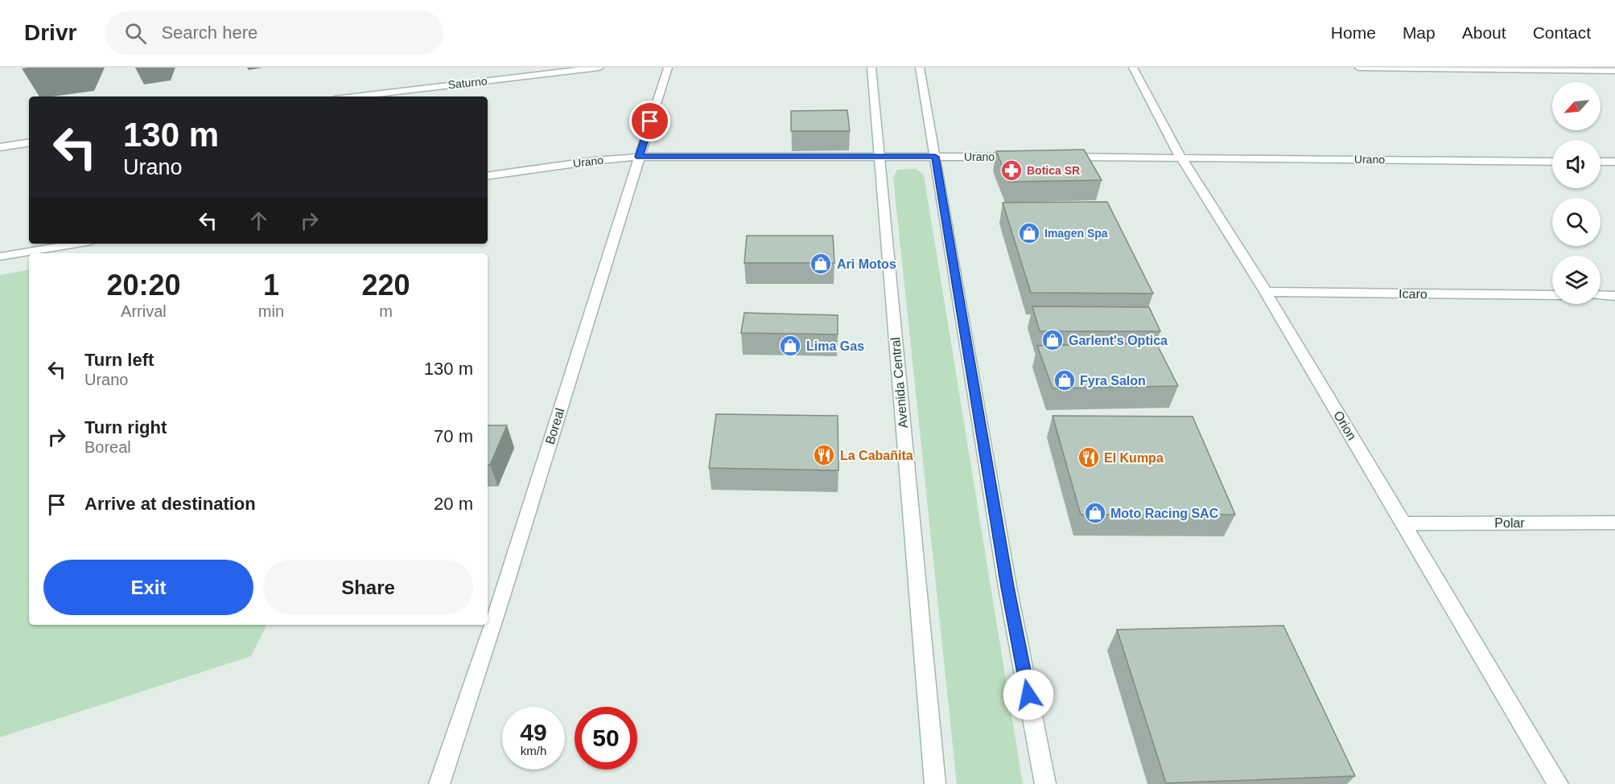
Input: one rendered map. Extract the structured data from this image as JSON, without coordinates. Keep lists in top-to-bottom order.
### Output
{
  "streets": {
    "street": [
      "Saturno",
      "Urano",
      "Icaro",
      "Avenida Central",
      "Orion",
      "Boreal",
      "Polar"
    ]
  },
  "crossings": [
    ["Urano", "Avenida Central"],
    ["Urano", "Orion"],
    ["Urano", "Boreal"],
    ["Icaro", "Orion"],
    ["Orion", "Polar"]
  ],
  "places": {
    "pharmacy": ["Botica SR"],
    "shop": [
      "Imagen Spa",
      "Ari Motos",
      "Garlent's Optica",
      "Lima Gas",
      "Fyra Salon",
      "Moto Racing SAC"
    ],
    "restaurant": ["La Cabañita", "El Kumpa"]
  },
  "north": "bottom left",
  "page": {
    "header": "Drivr",
    "search": "Search here",
    "nav": [
      "Home",
      "Map",
      "About",
      "Contact"
    ],
    "turn": ["130 m", "Urano"],
    "eta": [
      "20:20",
      "Arrival",
      "1",
      "min",
      "220",
      "m"
    ],
    "list": [
      {
        "name": "Turn left",
        "note": "Urano",
        "value": "130 m"
      },
      {
        "name": "Turn right",
        "note": "Boreal",
        "value": "70 m"
      },
      {
        "name": "Arrive at destination",
        "value": "20 m"
      }
    ],
    "buttons": ["Exit", "Share"],
    "speed": "49 km/h",
    "limit": "50"
  }
}
